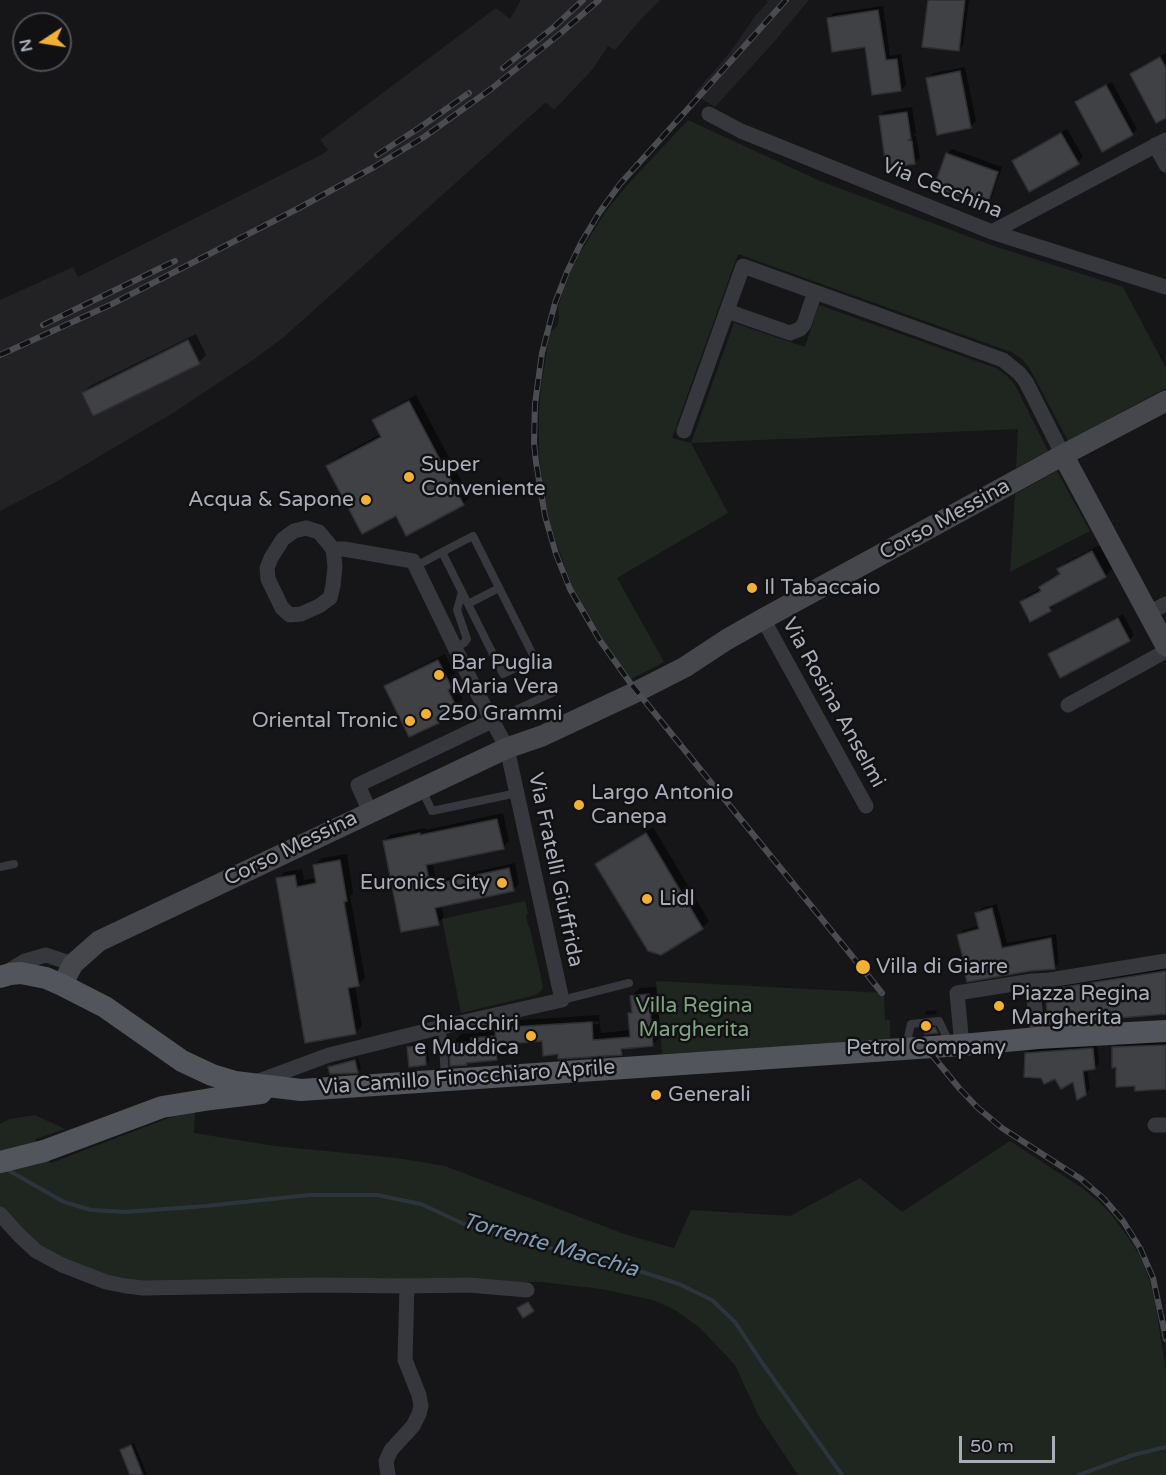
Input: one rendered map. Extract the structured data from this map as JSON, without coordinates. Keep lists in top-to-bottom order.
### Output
{
  "streets": {
    "main road": ["Via Camillo Finocchiaro Aprile"],
    "street": [
      "Via Cecchina",
      "Corso Messina",
      "Via Rosina Anselmi",
      "Via Fratelli Giuffrida"
    ]
  },
  "crossings": [
    ["Corso Messina", "Via Rosina Anselmi"],
    ["Corso Messina", "Via Fratelli Giuffrida"]
  ],
  "water": ["Torrente Macchia"],
  "parks": ["Villa Regina Margherita"],
  "places": [
    "Super Conveniente",
    "Acqua & Sapone",
    "Il Tabaccaio",
    "Bar Puglia Maria Vera",
    "250 Grammi",
    "Oriental Tronic",
    "Largo Antonio Canepa",
    "Euronics City",
    "Lidl",
    "Villa di Giarre",
    "Piazza Regina Margherita",
    "Petrol Company",
    "Chiacchiri e Muddica",
    "Generali"
  ],
  "scale_bar": "50 m",
  "north": "left"
}
